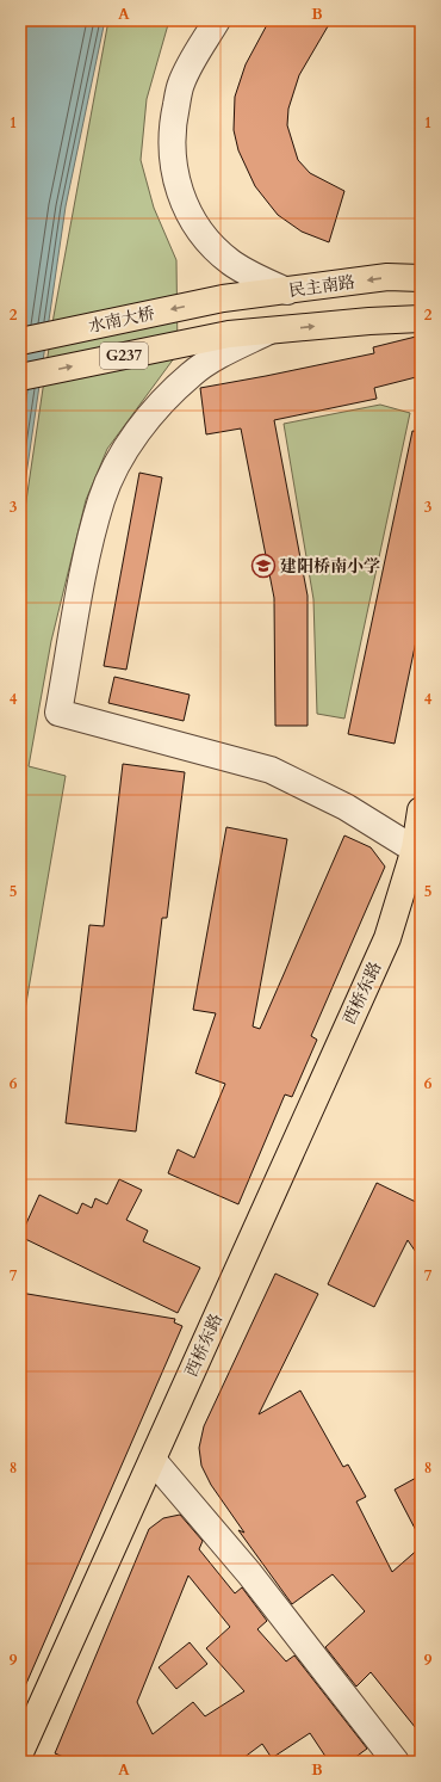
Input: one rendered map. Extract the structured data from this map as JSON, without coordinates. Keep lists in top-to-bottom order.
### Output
{
  "streets": {
    "main road": [
      "民主南路",
      "水南大桥",
      "G237",
      "西桥东路"
    ]
  },
  "crossings": [
    ["民主南路", "水南大桥"]
  ],
  "places": {
    "school or university": ["建阳桥南小学"]
  },
  "grid": {
    "columns": ["A", "B"],
    "rows": [
      "1",
      "2",
      "3",
      "4",
      "5",
      "6",
      "7",
      "8",
      "9"
    ]
  }
}
